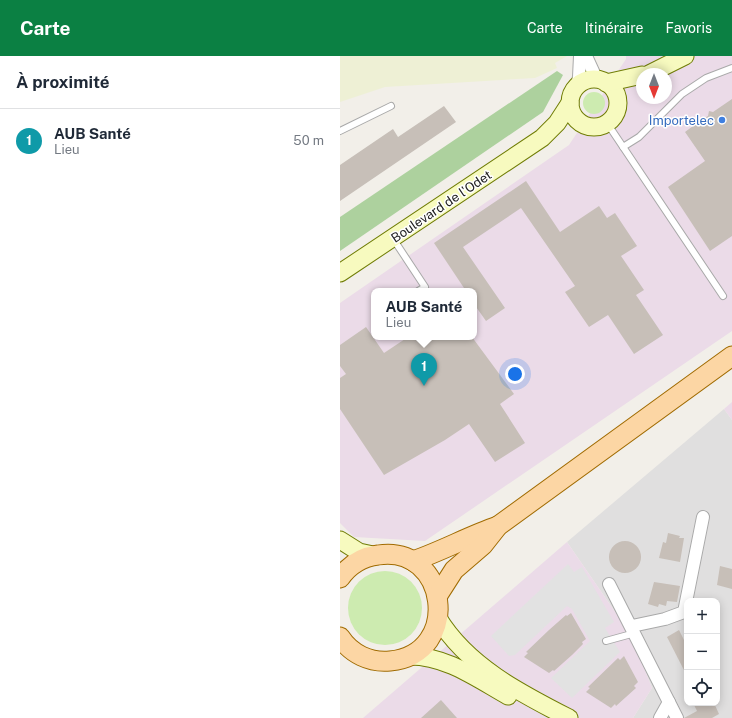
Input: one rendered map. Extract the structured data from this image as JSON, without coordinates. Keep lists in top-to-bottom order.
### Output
{
  "streets": {
    "street": ["Boulevard de l'Odet"]
  },
  "places": ["Importelec"],
  "north": "bottom",
  "page": {
    "header": "Carte",
    "nav": ["Carte", "Itinéraire", "Favoris"],
    "heading": "À proximité",
    "list": [
      {
        "mark": "1",
        "name": "AUB Santé",
        "note": "Lieu",
        "value": "50 m"
      }
    ],
    "popup": ["AUB Santé", "Lieu"],
    "pins": "1",
    "map_buttons": ["+", "−"]
  }
}
